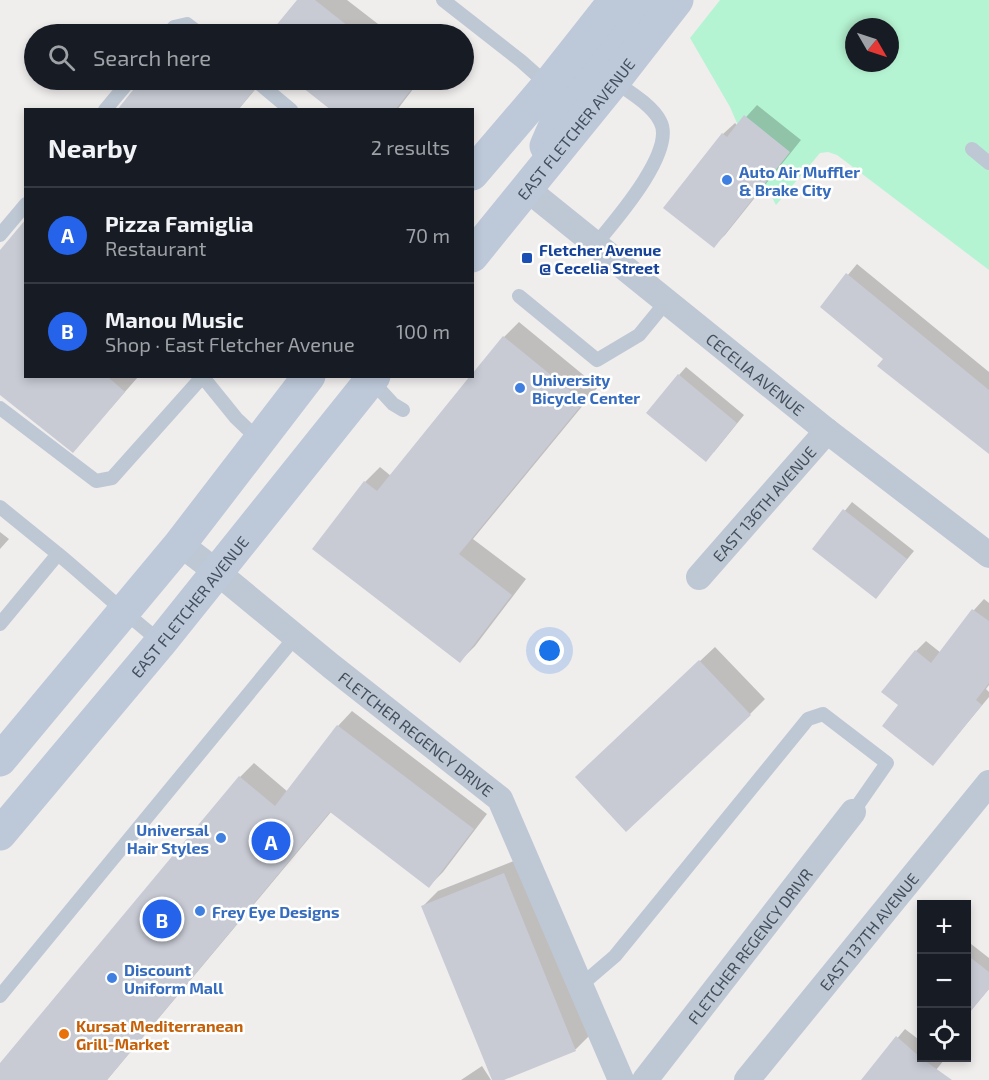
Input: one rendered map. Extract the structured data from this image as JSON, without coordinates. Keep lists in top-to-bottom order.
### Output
{
  "streets": {
    "main road": ["EAST FLETCHER AVENUE"],
    "street": [
      "CECELIA AVENUE",
      "EAST 136TH AVENUE",
      "FLETCHER REGENCY DRIVE",
      "EAST 137TH AVENUE",
      "FLETCHER REGENCY DRIVR"
    ]
  },
  "crossings": [
    ["EAST FLETCHER AVENUE", "CECELIA AVENUE"],
    ["EAST FLETCHER AVENUE", "FLETCHER REGENCY DRIVE"],
    ["CECELIA AVENUE", "EAST 136TH AVENUE"]
  ],
  "places": {
    "other": [
      "Auto Air Muffler & Brake City",
      "University Bicycle Center",
      "Universal Hair Styles",
      "Frey Eye Designs",
      "Discount Uniform Mall",
      "Kursat Mediterranean Grill-Market"
    ],
    "transit": ["Fletcher Avenue @ Cecelia Street"]
  },
  "north": "bottom right",
  "page": {
    "search": "Search here",
    "heading": ["Nearby", "2 results"],
    "list": [
      {
        "mark": "A",
        "name": "Pizza Famiglia",
        "note": "Restaurant",
        "value": "70 m"
      },
      {
        "mark": "B",
        "name": "Manou Music",
        "note": "Shop · East Fletcher Avenue",
        "value": "100 m"
      }
    ],
    "pins": ["A", "B"],
    "map_buttons": ["+", "−"]
  }
}
